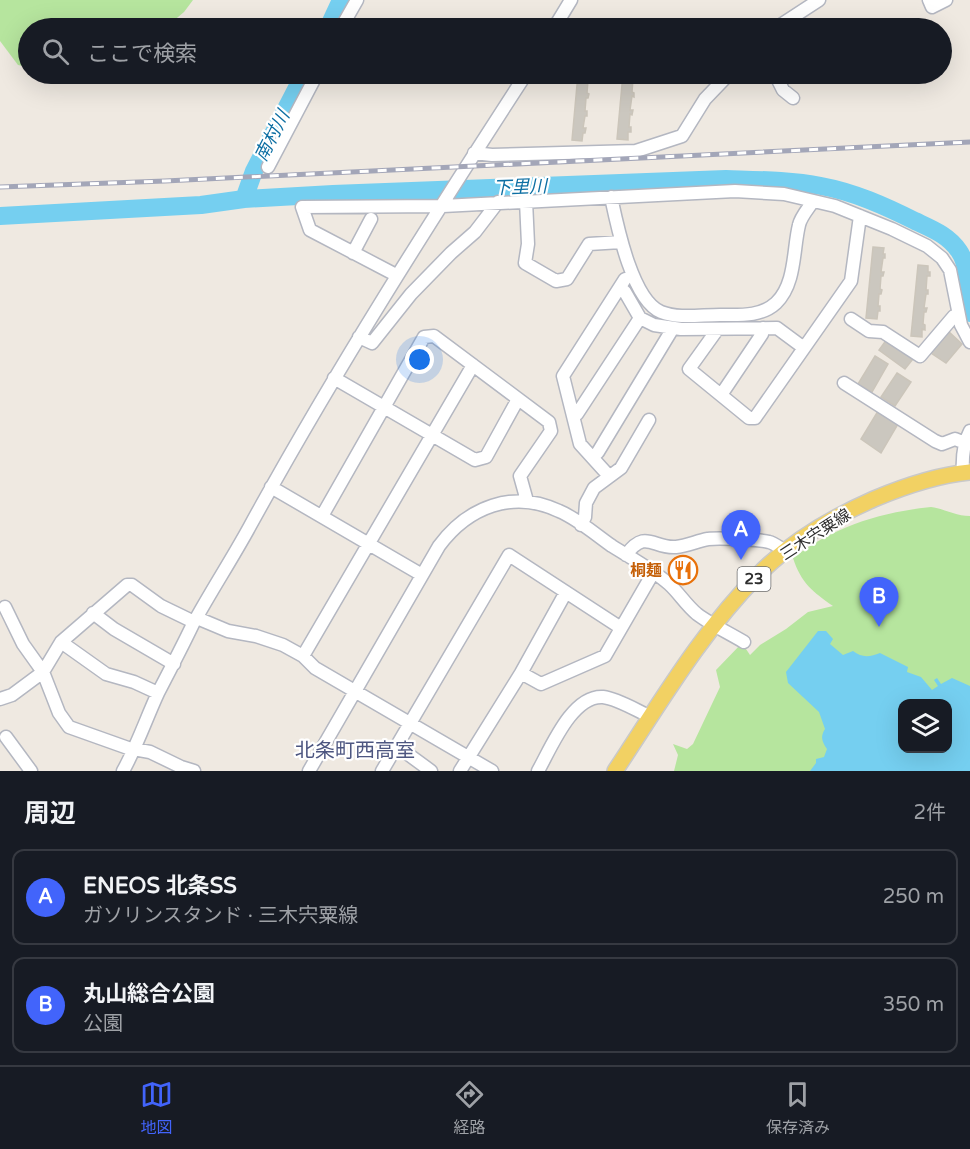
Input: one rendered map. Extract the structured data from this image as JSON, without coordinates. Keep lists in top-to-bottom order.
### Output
{
  "streets": {
    "main road": ["三木宍粟線", "23"]
  },
  "crossings": [
    ["三木宍粟線", "23"]
  ],
  "districts": ["北条町西高室"],
  "water": ["南村川", "下里川"],
  "places": {
    "restaurant": ["桐麺"]
  },
  "page": {
    "search": "ここで検索",
    "pins": ["A", "B"],
    "heading": ["周辺", "2件"],
    "list": [
      {
        "mark": "A",
        "name": "ENEOS 北条SS",
        "note": "ガソリンスタンド · 三木宍粟線",
        "value": "250 m"
      },
      {
        "mark": "B",
        "name": "丸山総合公園",
        "note": "公園",
        "value": "350 m"
      }
    ],
    "nav": ["地図", "経路", "保存済み"]
  }
}
